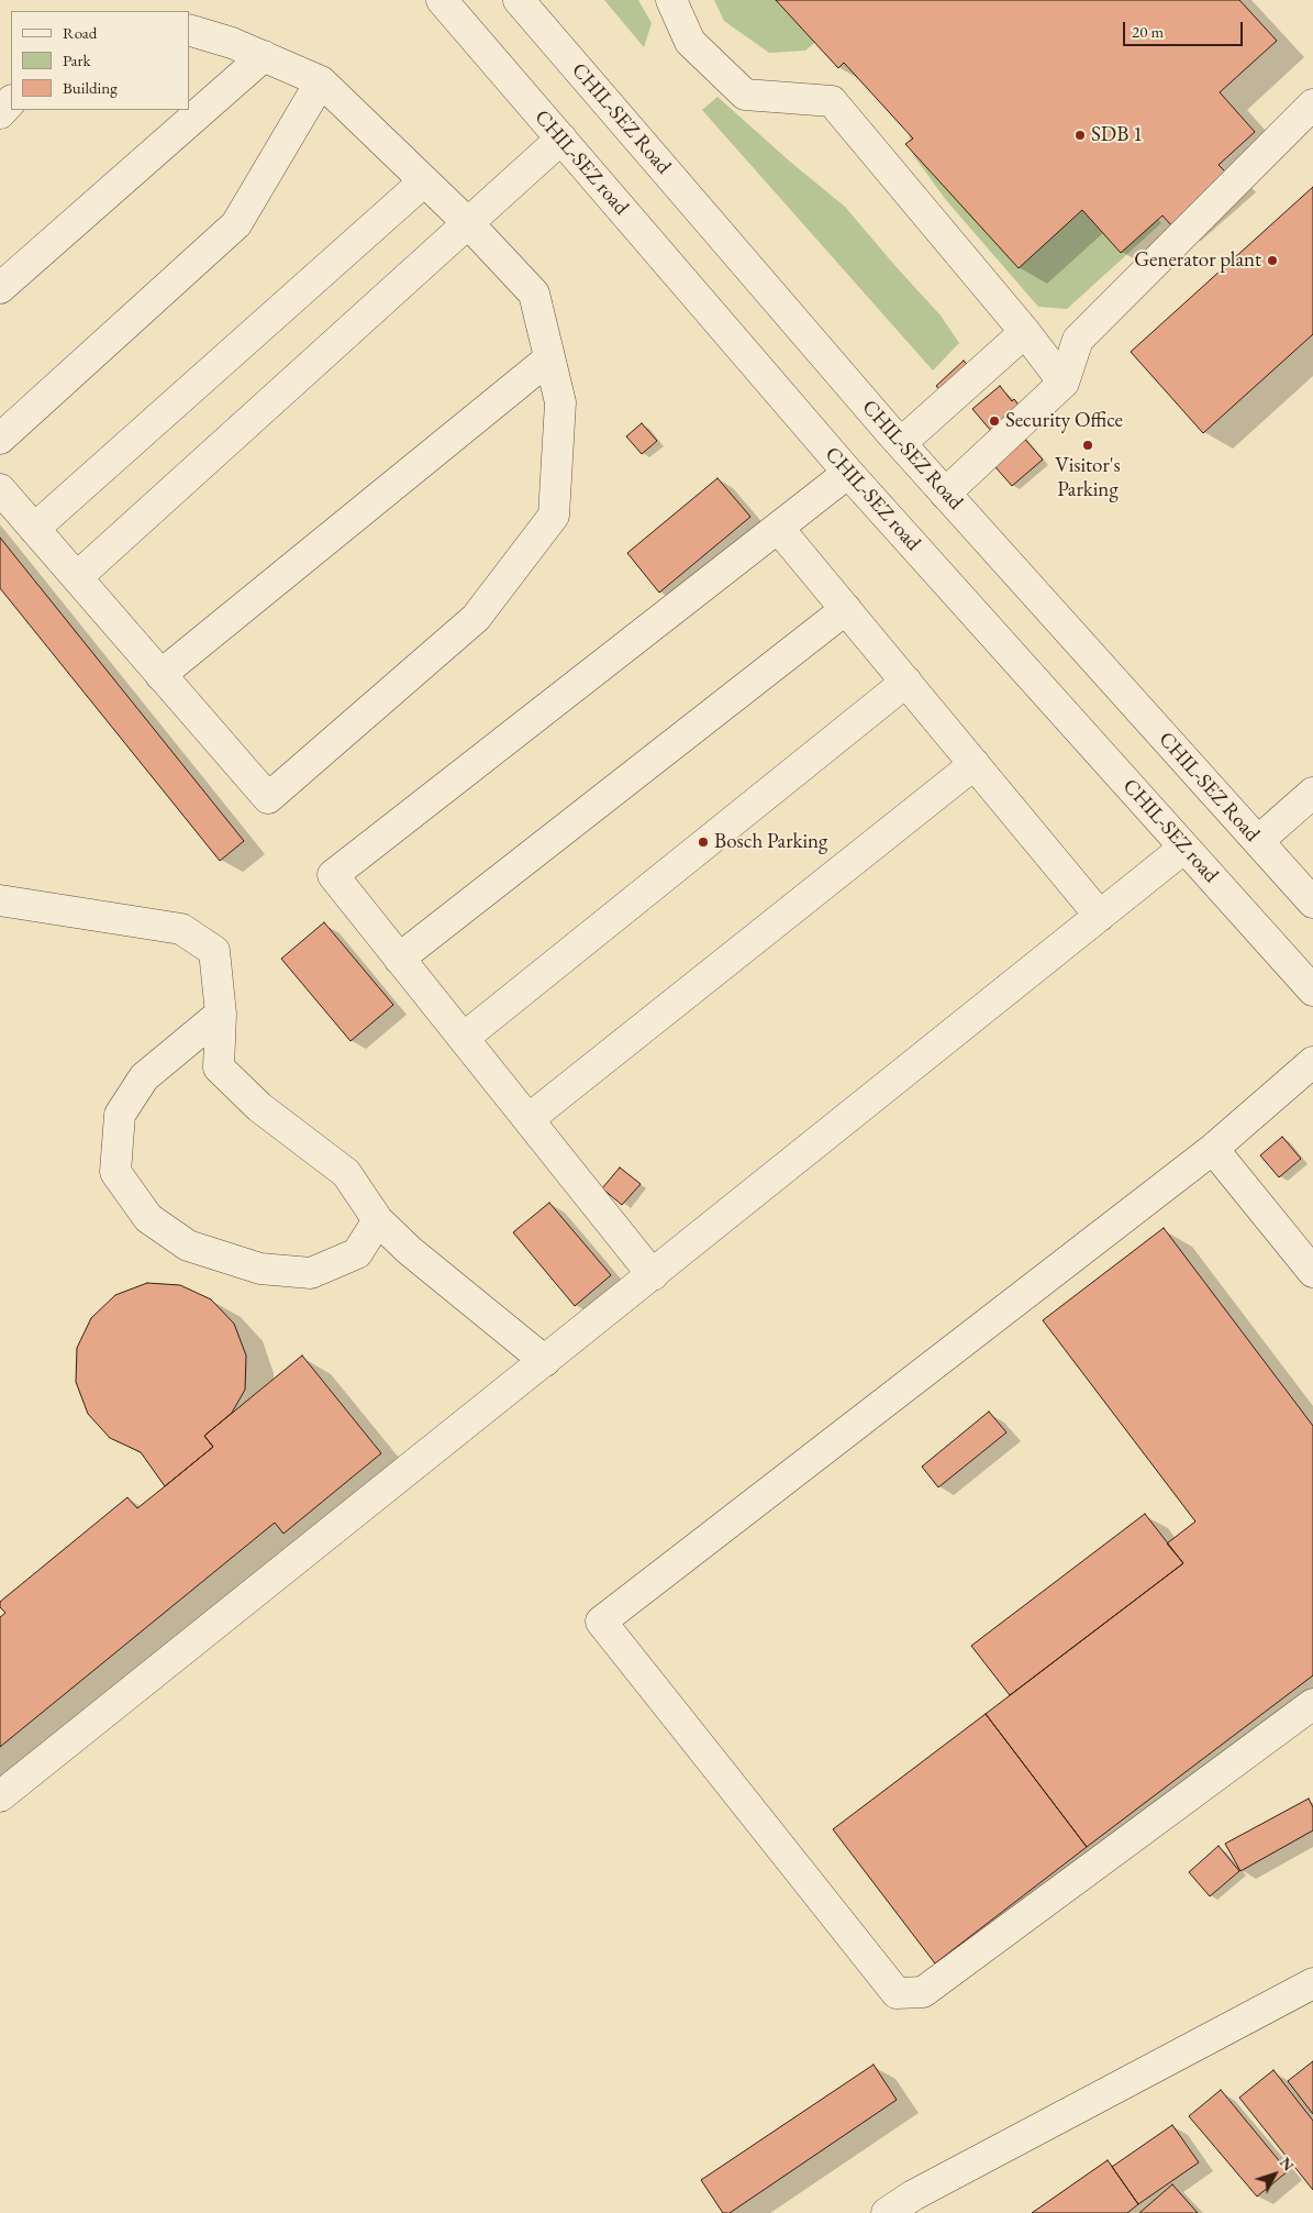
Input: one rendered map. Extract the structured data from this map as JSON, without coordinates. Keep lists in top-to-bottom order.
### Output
{
  "streets": {
    "street": ["CHIL-SEZ Road", "CHIL-SEZ road"]
  },
  "places": [
    "SDB 1",
    "Generator plant",
    "Security Office",
    "Visitor's Parking",
    "Bosch Parking"
  ],
  "legend": ["Road", "Park", "Building"],
  "scale_bar": "20 m",
  "north": "top right"
}
